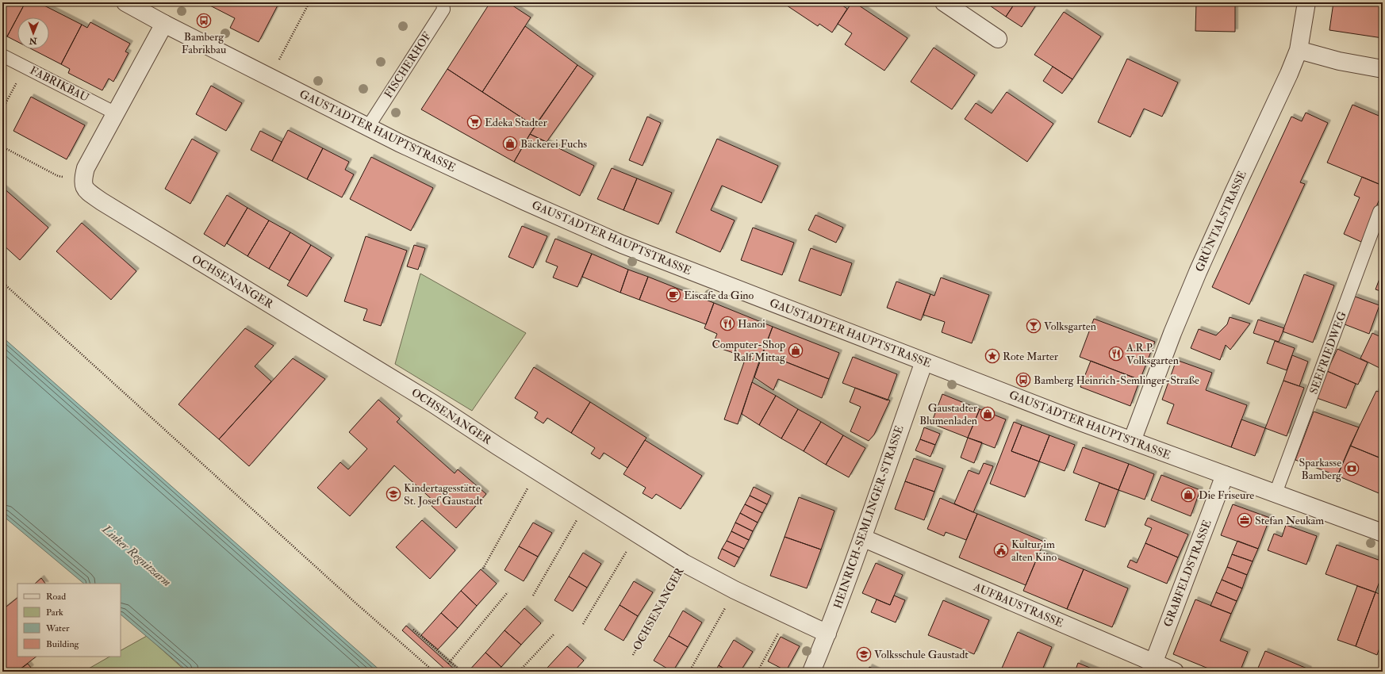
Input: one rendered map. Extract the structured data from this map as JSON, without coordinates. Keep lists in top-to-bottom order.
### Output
{
  "streets": {
    "street": [
      "GAUSTADTER HAUPTSTRASSE",
      "GRÜNTALSTRASSE",
      "OCHSENANGER",
      "HEINRICH-SEMLINGER-STRASSE",
      "GRABFELDSTRASSE",
      "AUFBAUSTRASSE"
    ],
    "lane": ["FISCHERHOF", "FABRIKBAU", "SEEFRIEDWEG"]
  },
  "crossings": [
    ["FISCHERHOF", "GAUSTADTER HAUPTSTRASSE"],
    ["GAUSTADTER HAUPTSTRASSE", "GRÜNTALSTRASSE"],
    ["GAUSTADTER HAUPTSTRASSE", "SEEFRIEDWEG"],
    ["GAUSTADTER HAUPTSTRASSE", "HEINRICH-SEMLINGER-STRASSE"],
    ["GAUSTADTER HAUPTSTRASSE", "GRABFELDSTRASSE"],
    ["OCHSENANGER", "HEINRICH-SEMLINGER-STRASSE"],
    ["HEINRICH-SEMLINGER-STRASSE", "AUFBAUSTRASSE"],
    ["GRABFELDSTRASSE", "AUFBAUSTRASSE"]
  ],
  "water": ["Linker Regnitzarm"],
  "places": {
    "bus stop": ["Bamberg Fabrikbau", "Bamberg Heinrich-Semlinger-Straße"],
    "supermarket": ["Edeka Stadter"],
    "shop": [
      "Bäckerei Fuchs",
      "Computer-Shop Ralf Mittag",
      "Gaustadter Blumenladen",
      "Die Friseure"
    ],
    "cafe": ["Eiscafe da Gino"],
    "restaurant": ["Hanoi", "A.R.P. Volksgarten"],
    "bar": ["Volksgarten"],
    "place": ["Rote Marter"],
    "bank": ["Sparkasse Bamberg"],
    "school or university": ["Kindertagesstätte St. Josef Gaustadt", "Volksschule Gaustadt"],
    "office": ["Stefan Neukam"],
    "public building": ["Kultur im alten Kino"]
  },
  "legend": [
    "Road",
    "Park",
    "Water",
    "Building"
  ],
  "north": "bottom"
}
